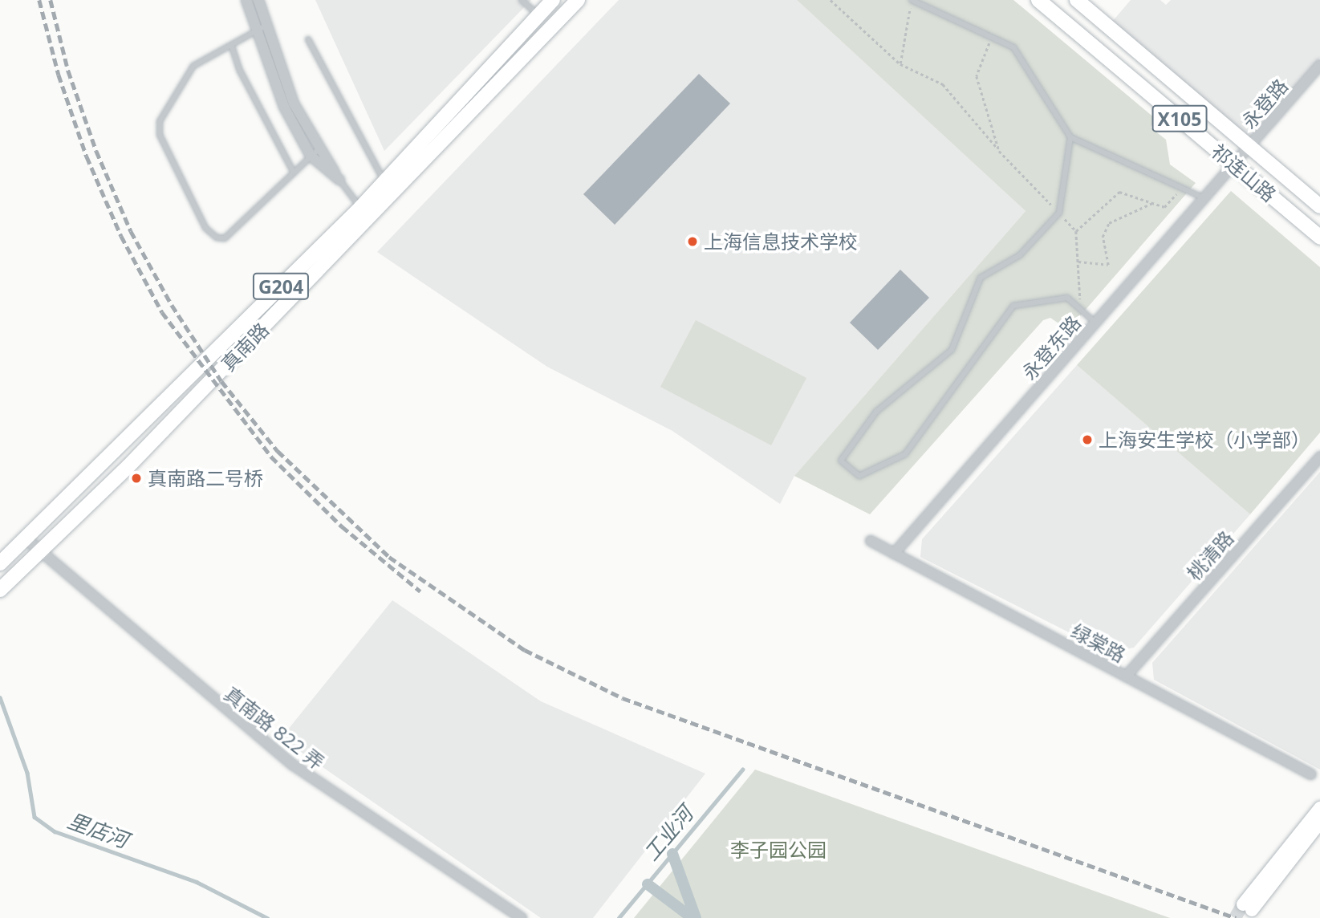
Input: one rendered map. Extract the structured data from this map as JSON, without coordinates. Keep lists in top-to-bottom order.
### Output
{
  "streets": {
    "main road": [
      "X105",
      "祁连山路",
      "G204",
      "真南路"
    ],
    "street": [
      "永登路",
      "永登东路",
      "桃清路",
      "绿棠路",
      "真南路 822 弄"
    ]
  },
  "crossings": [
    ["永登路", "祁连山路"],
    ["永登路", "永登东路"],
    ["祁连山路", "永登东路"],
    ["真南路", "真南路 822 弄"],
    ["永登东路", "绿棠路"],
    ["桃清路", "绿棠路"]
  ],
  "water": ["里店河", "工业河"],
  "parks": ["李子园公园"],
  "places": ["上海信息技术学校", "上海安生学校（小学部）", "真南路二号桥"]
}
